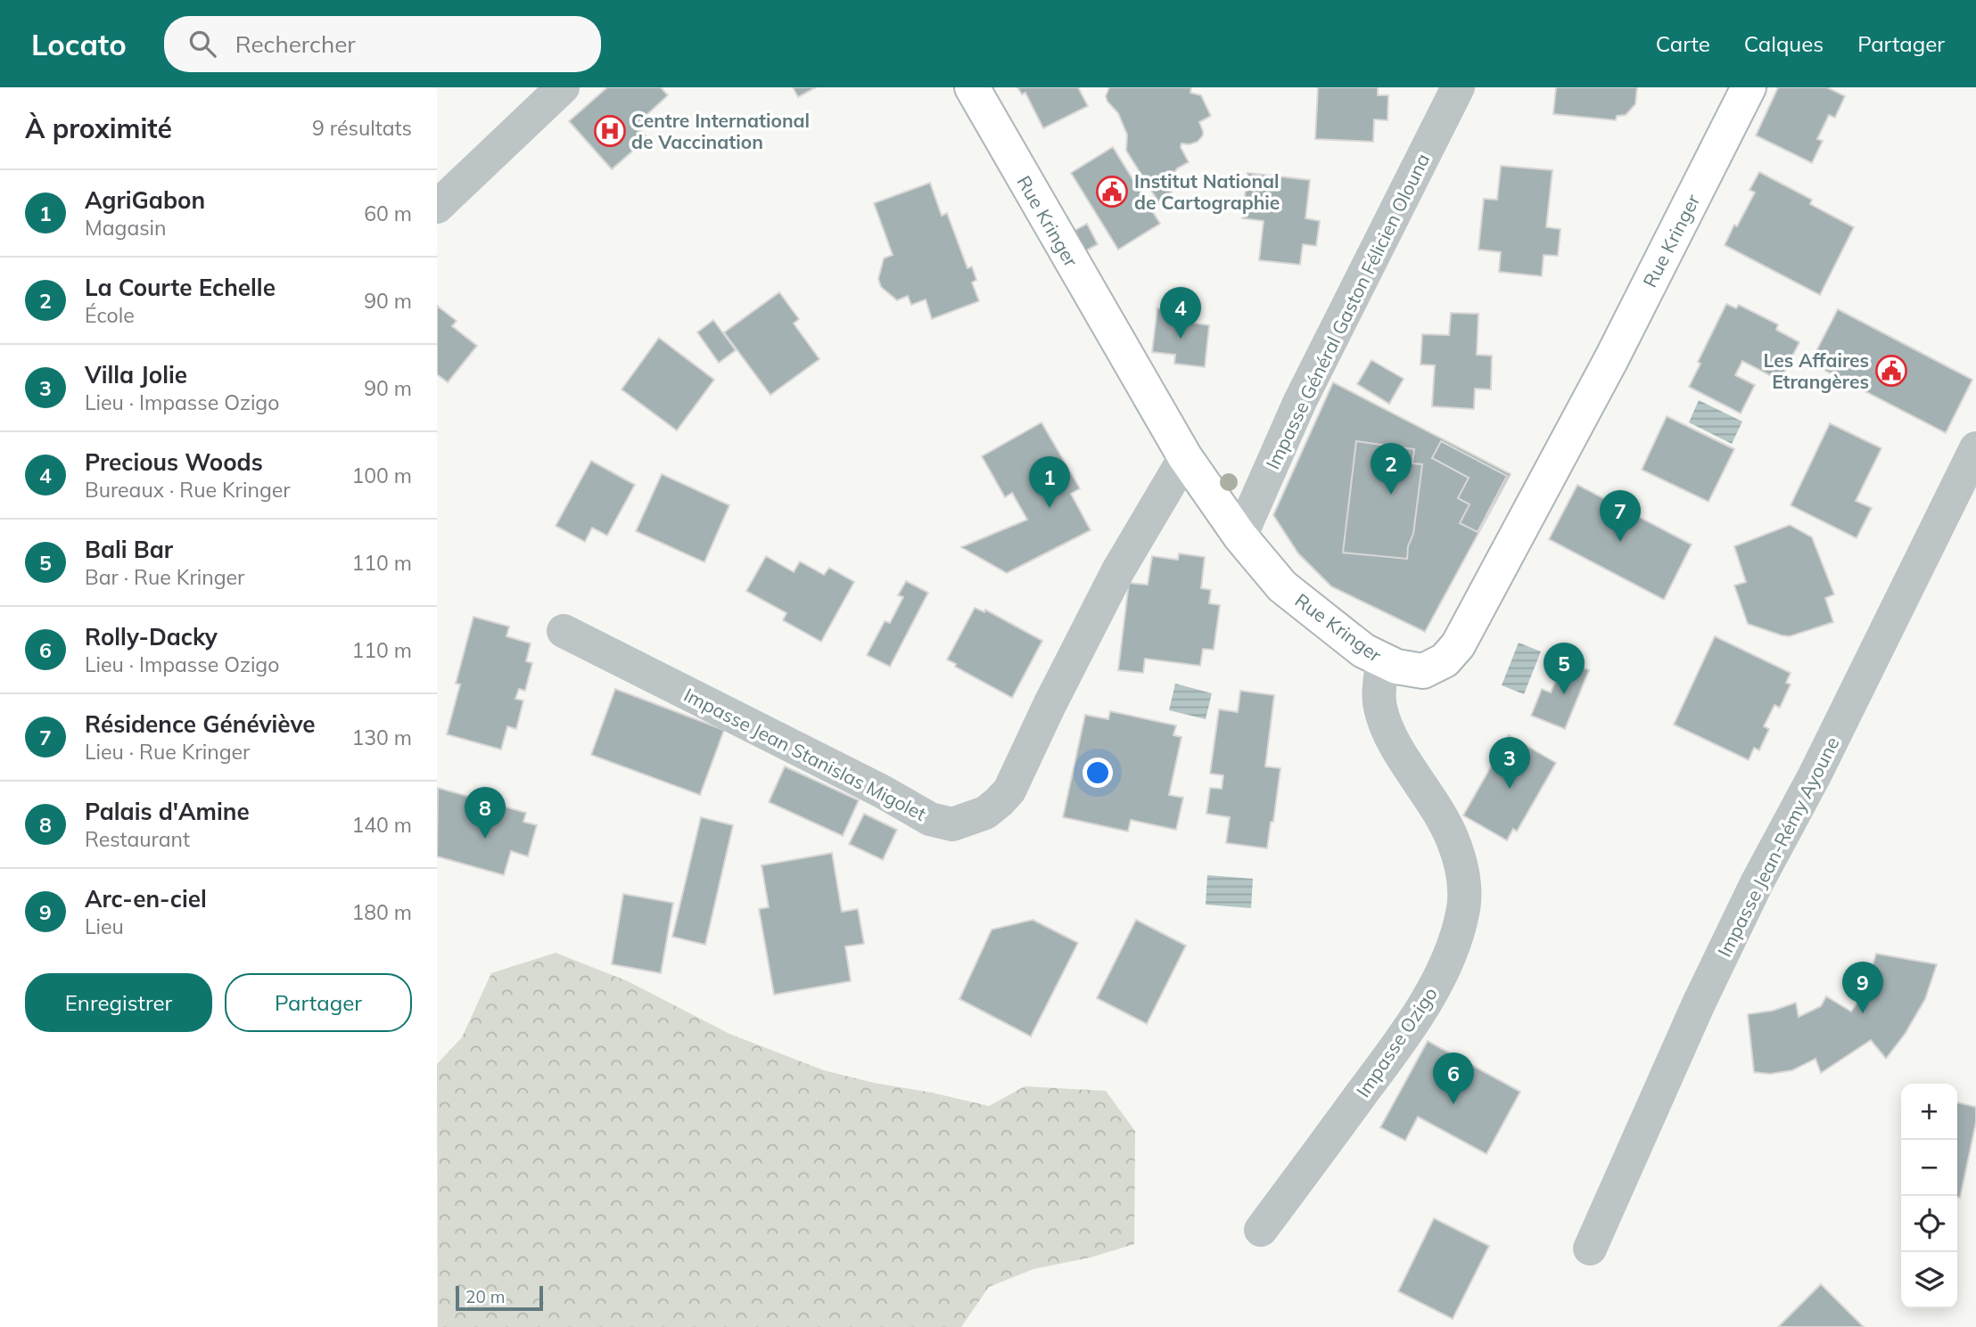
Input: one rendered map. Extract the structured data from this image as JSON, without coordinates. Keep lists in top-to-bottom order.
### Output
{
  "streets": {
    "street": [
      "Rue Kringer",
      "Impasse Général Gaston Félicien Olouna",
      "Impasse Jean Stanislas Migolet",
      "Impasse Jean-Rémy Ayoune",
      "Impasse Ozigo"
    ]
  },
  "crossings": [
    ["Rue Kringer", "Impasse Général Gaston Félicien Olouna"],
    ["Rue Kringer", "Impasse Jean Stanislas Migolet"],
    ["Rue Kringer", "Impasse Ozigo"]
  ],
  "places": {
    "hospital": ["Centre International de Vaccination"],
    "public building": ["Institut National de Cartographie", "Les Affaires Etrangères"]
  },
  "scale_bar": "20 m",
  "page": {
    "header": "Locato",
    "search": "Rechercher",
    "nav": ["Carte", "Calques", "Partager"],
    "heading": ["À proximité", "9 résultats"],
    "list": [
      {
        "mark": "1",
        "name": "AgriGabon",
        "note": "Magasin",
        "value": "60 m"
      },
      {
        "mark": "2",
        "name": "La Courte Echelle",
        "note": "École",
        "value": "90 m"
      },
      {
        "mark": "3",
        "name": "Villa Jolie",
        "note": "Lieu · Impasse Ozigo",
        "value": "90 m"
      },
      {
        "mark": "4",
        "name": "Precious Woods",
        "note": "Bureaux · Rue Kringer",
        "value": "100 m"
      },
      {
        "mark": "5",
        "name": "Bali Bar",
        "note": "Bar · Rue Kringer",
        "value": "110 m"
      },
      {
        "mark": "6",
        "name": "Rolly-Dacky",
        "note": "Lieu · Impasse Ozigo",
        "value": "110 m"
      },
      {
        "mark": "7",
        "name": "Résidence Généviève",
        "note": "Lieu · Rue Kringer",
        "value": "130 m"
      },
      {
        "mark": "8",
        "name": "Palais d'Amine",
        "note": "Restaurant",
        "value": "140 m"
      },
      {
        "mark": "9",
        "name": "Arc-en-ciel",
        "note": "Lieu",
        "value": "180 m"
      }
    ],
    "pins": [
      "4",
      "2",
      "1",
      "7",
      "5",
      "3",
      "8",
      "9",
      "6"
    ],
    "buttons": ["Enregistrer", "Partager"],
    "map_buttons": ["+", "−"],
    "scale": "20 m"
  }
}
